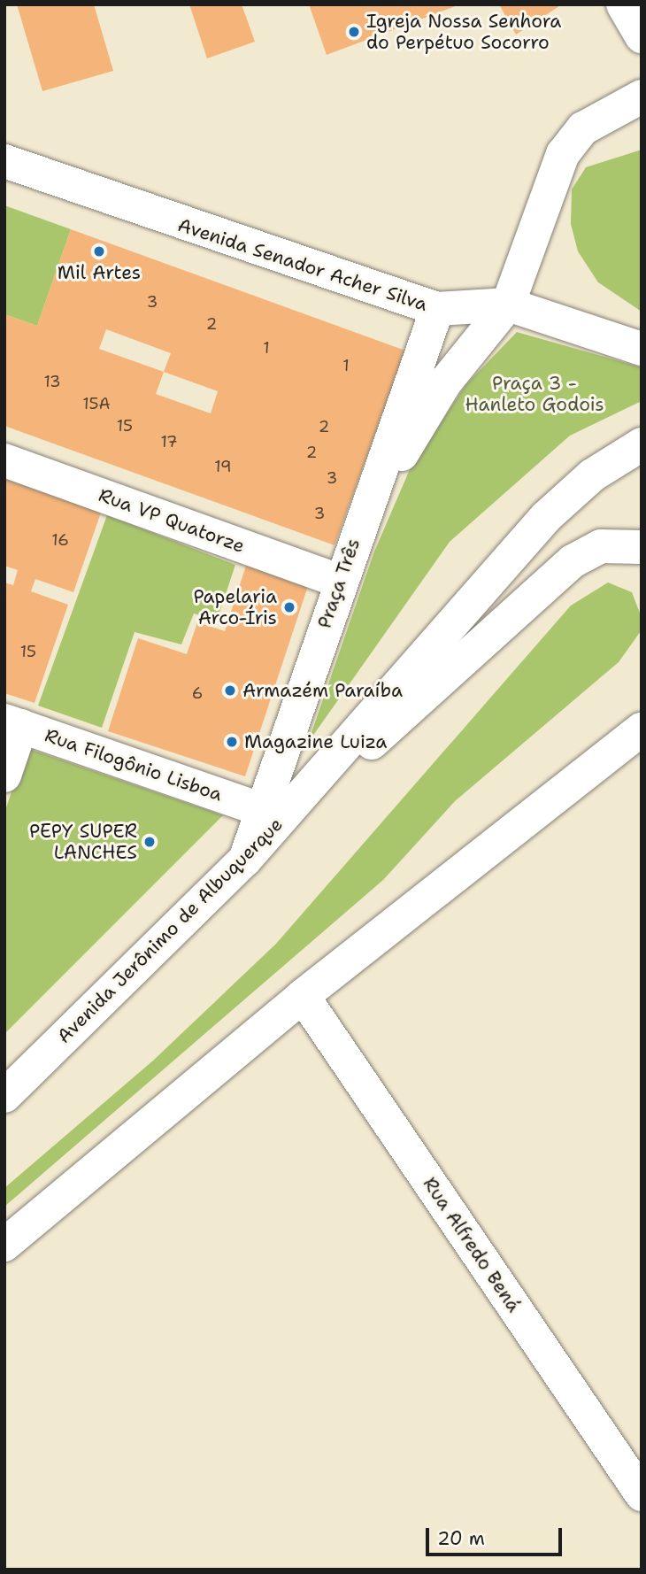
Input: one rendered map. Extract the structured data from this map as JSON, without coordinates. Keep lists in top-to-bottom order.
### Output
{
  "streets": {
    "street": [
      "Avenida Senador Acher Silva",
      "Rua VP Quatorze",
      "Praça Três",
      "Rua Filogônio Lisboa",
      "Avenida Jerônimo de Albuquerque",
      "Rua Alfredo Bená"
    ]
  },
  "crossings": [
    ["Avenida Senador Acher Silva", "Praça Três"],
    ["Rua VP Quatorze", "Praça Três"],
    ["Praça Três", "Rua Filogônio Lisboa"],
    ["Praça Três", "Avenida Jerônimo de Albuquerque"]
  ],
  "parks": ["Praça 3 - Hanleto Godois"],
  "places": [
    "Igreja Nossa Senhora do Perpétuo Socorro",
    "Mil Artes",
    "Papelaria Arco-Íris",
    "Armazém Paraíba",
    "Magazine Luiza",
    "PEPY SUPER LANCHES"
  ],
  "house_numbers": [
    "3",
    "2",
    "1",
    "1",
    "13",
    "15A",
    "15",
    "2",
    "17",
    "2",
    "19",
    "3",
    "3",
    "16",
    "15",
    "6"
  ],
  "scale_bar": "20 m"
}
